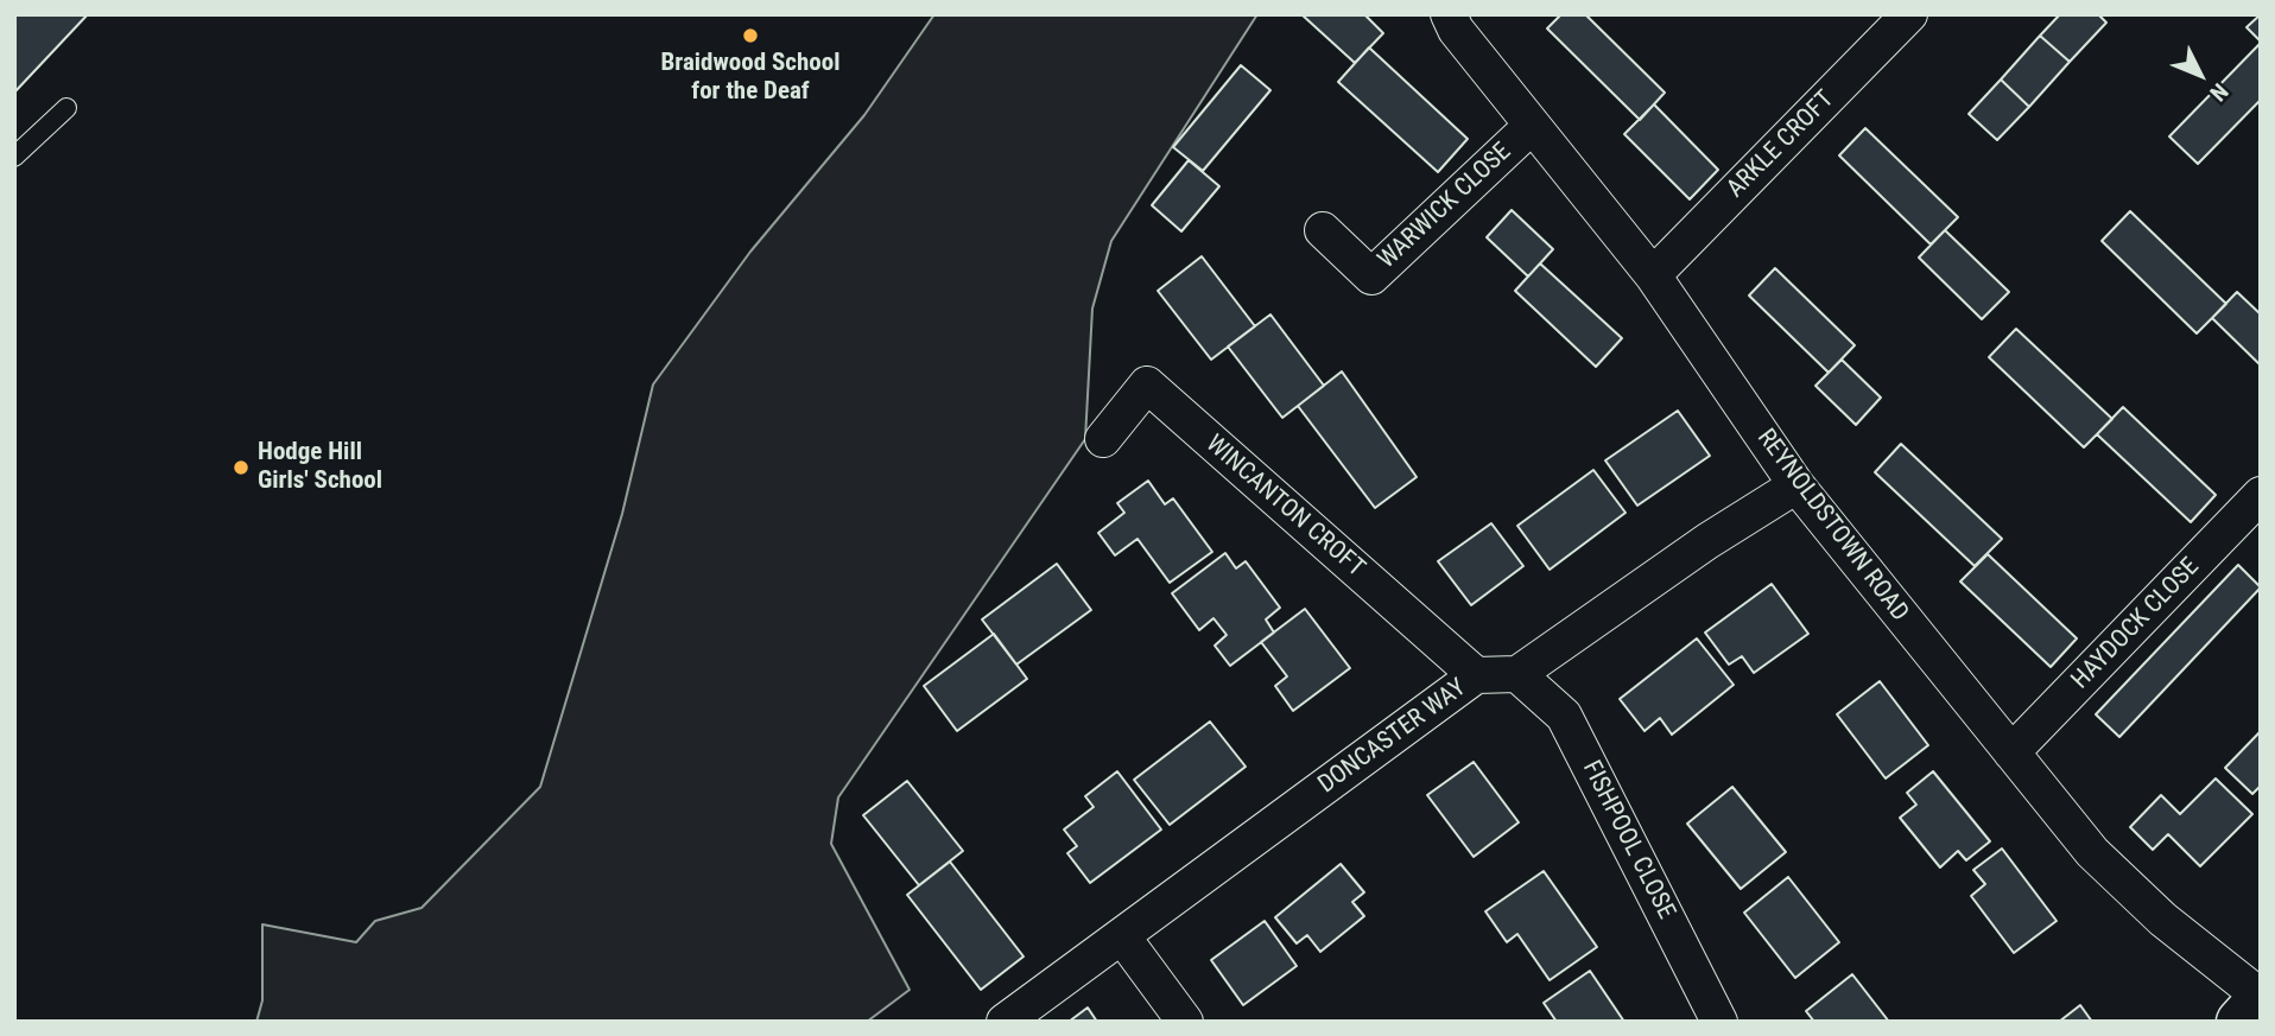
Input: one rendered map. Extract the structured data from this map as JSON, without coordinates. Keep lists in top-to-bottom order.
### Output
{
  "streets": {
    "street": [
      "ARKLE CROFT",
      "WARWICK CLOSE",
      "WINCANTON CROFT",
      "REYNOLDSTOWN ROAD",
      "HAYDOCK CLOSE",
      "DONCASTER WAY",
      "FISHPOOL CLOSE"
    ]
  },
  "crossings": [
    ["ARKLE CROFT", "REYNOLDSTOWN ROAD"],
    ["WARWICK CLOSE", "REYNOLDSTOWN ROAD"],
    ["WINCANTON CROFT", "DONCASTER WAY"],
    ["REYNOLDSTOWN ROAD", "HAYDOCK CLOSE"],
    ["DONCASTER WAY", "FISHPOOL CLOSE"]
  ],
  "places": ["Braidwood School for the Deaf", "Hodge Hill Girls' School"],
  "north": "bottom right"
}
